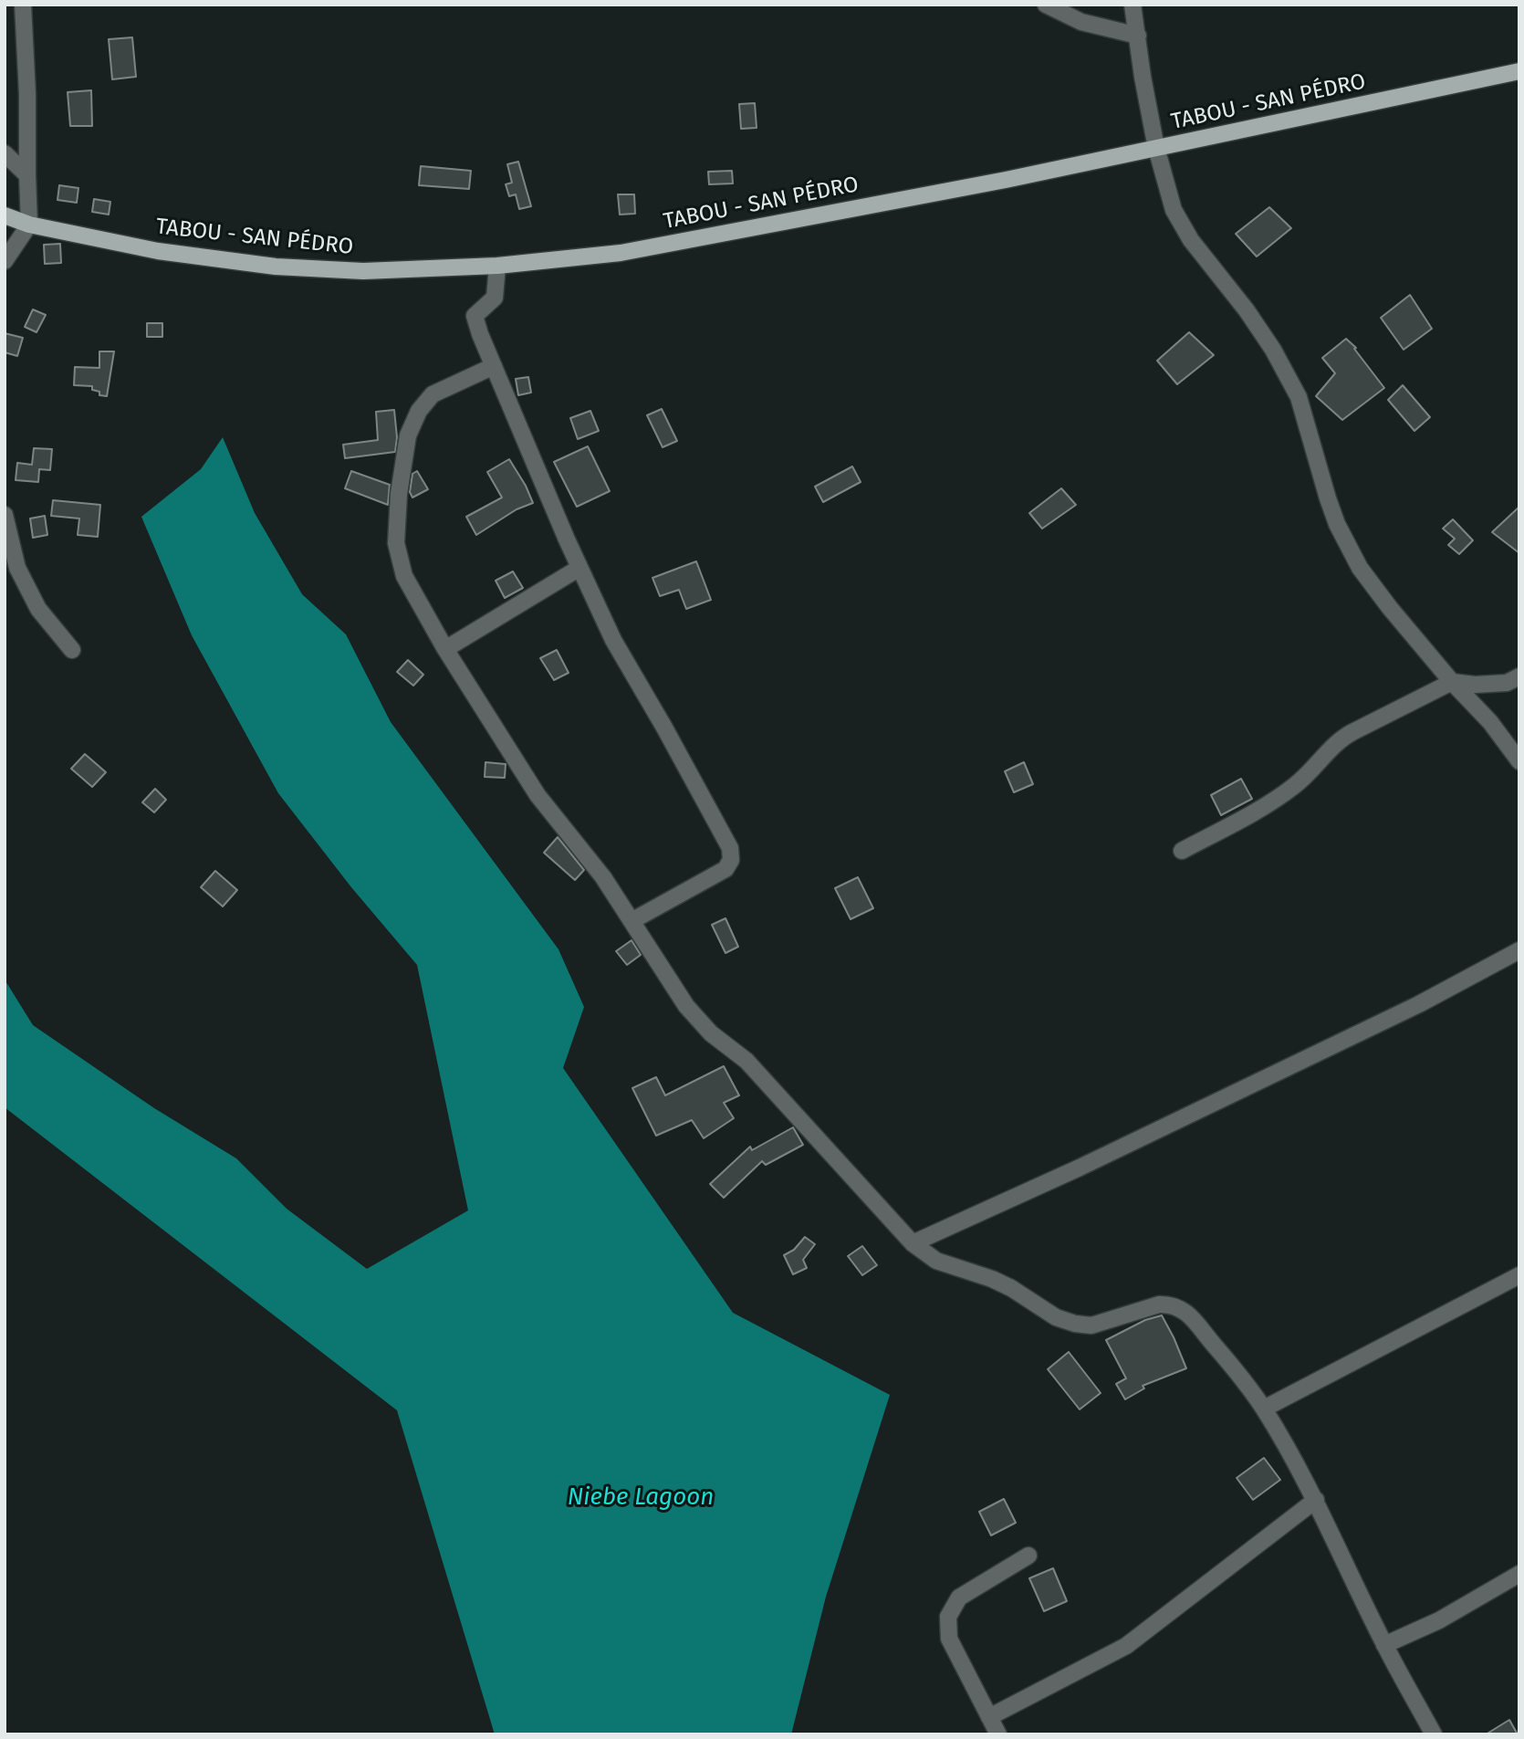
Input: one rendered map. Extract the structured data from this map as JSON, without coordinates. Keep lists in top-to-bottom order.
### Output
{
  "streets": {
    "main road": ["TABOU - SAN PÉDRO"]
  },
  "water": ["Niebe Lagoon"]
}
